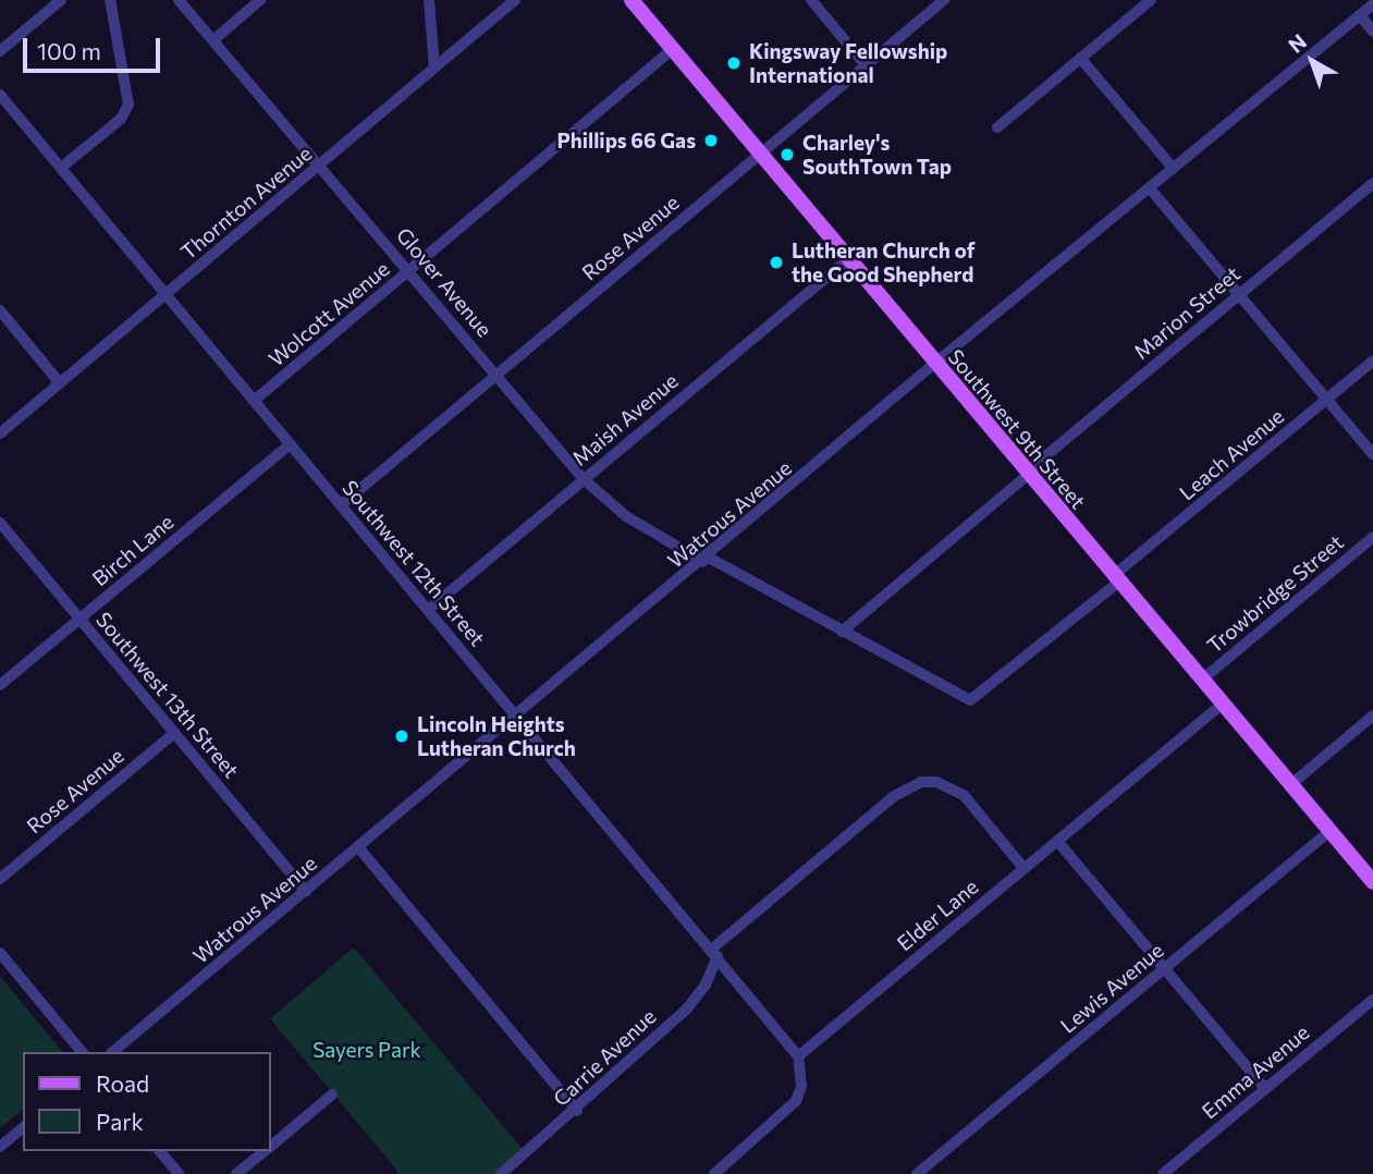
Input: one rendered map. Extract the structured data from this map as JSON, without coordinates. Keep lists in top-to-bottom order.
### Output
{
  "streets": {
    "main road": ["Southwest 9th Street"],
    "street": [
      "Thornton Avenue",
      "Rose Avenue",
      "Glover Avenue",
      "Marion Street",
      "Wolcott Avenue",
      "Maish Avenue",
      "Leach Avenue",
      "Watrous Avenue",
      "Birch Lane",
      "Southwest 12th Street",
      "Trowbridge Street",
      "Southwest 13th Street",
      "Elder Lane",
      "Lewis Avenue",
      "Carrie Avenue",
      "Emma Avenue"
    ]
  },
  "crossings": [
    ["Thornton Avenue", "Glover Avenue"],
    ["Thornton Avenue", "Southwest 12th Street"],
    ["Rose Avenue", "Glover Avenue"],
    ["Rose Avenue", "Southwest 9th Street"],
    ["Rose Avenue", "Southwest 12th Street"],
    ["Rose Avenue", "Southwest 13th Street"],
    ["Glover Avenue", "Marion Street"],
    ["Glover Avenue", "Wolcott Avenue"],
    ["Glover Avenue", "Maish Avenue"],
    ["Glover Avenue", "Leach Avenue"],
    ["Glover Avenue", "Watrous Avenue"],
    ["Marion Street", "Southwest 9th Street"],
    ["Wolcott Avenue", "Southwest 9th Street"],
    ["Wolcott Avenue", "Southwest 12th Street"],
    ["Maish Avenue", "Southwest 9th Street"],
    ["Maish Avenue", "Southwest 12th Street"],
    ["Southwest 9th Street", "Leach Avenue"],
    ["Southwest 9th Street", "Watrous Avenue"],
    ["Southwest 9th Street", "Trowbridge Street"],
    ["Southwest 9th Street", "Elder Lane"],
    ["Southwest 9th Street", "Lewis Avenue"],
    ["Watrous Avenue", "Southwest 12th Street"],
    ["Watrous Avenue", "Southwest 13th Street"],
    ["Birch Lane", "Southwest 12th Street"],
    ["Birch Lane", "Southwest 13th Street"],
    ["Southwest 12th Street", "Elder Lane"],
    ["Southwest 12th Street", "Carrie Avenue"],
    ["Elder Lane", "Carrie Avenue"]
  ],
  "parks": ["Sayers Park"],
  "places": [
    "Kingsway Fellowship International",
    "Phillips 66 Gas",
    "Charley's SouthTown Tap",
    "Lutheran Church of the Good Shepherd",
    "Lincoln Heights Lutheran Church"
  ],
  "legend": ["Road", "Park"],
  "scale_bar": "100 m",
  "north": "top left"
}
